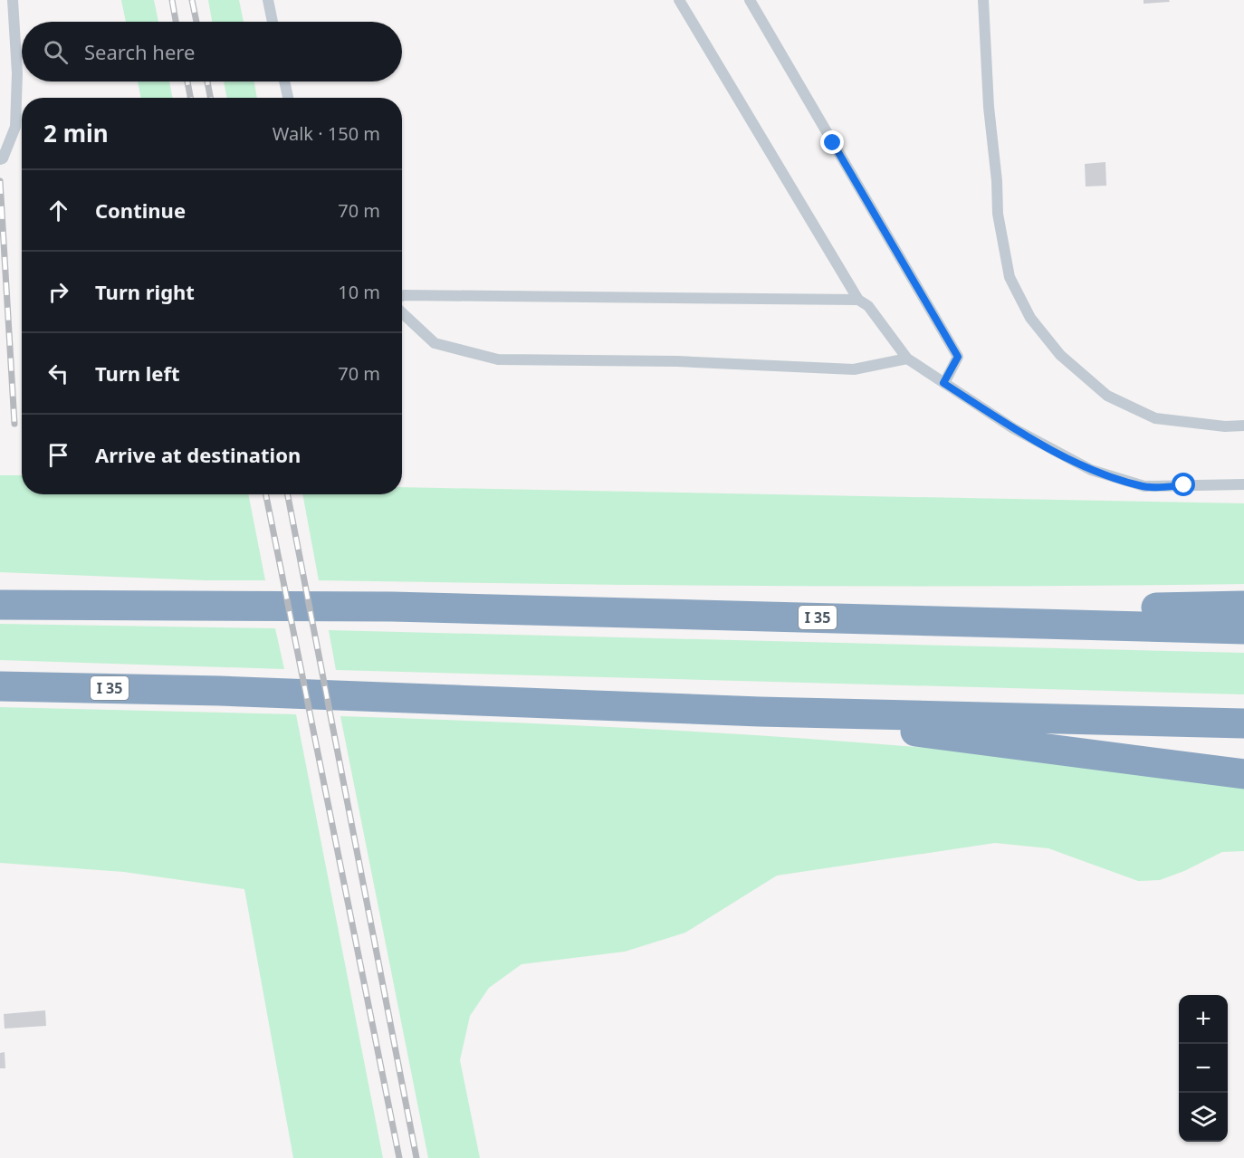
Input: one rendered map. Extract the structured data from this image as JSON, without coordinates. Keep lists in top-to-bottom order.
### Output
{
  "streets": {
    "highway": ["I 35"]
  },
  "page": {
    "search": "Search here",
    "heading": ["2 min", "Walk · 150 m"],
    "list": [
      ["Continue", "70 m"],
      ["Turn right", "10 m"],
      ["Turn left", "70 m"],
      "Arrive at destination"
    ],
    "map_buttons": ["+", "−"]
  }
}
